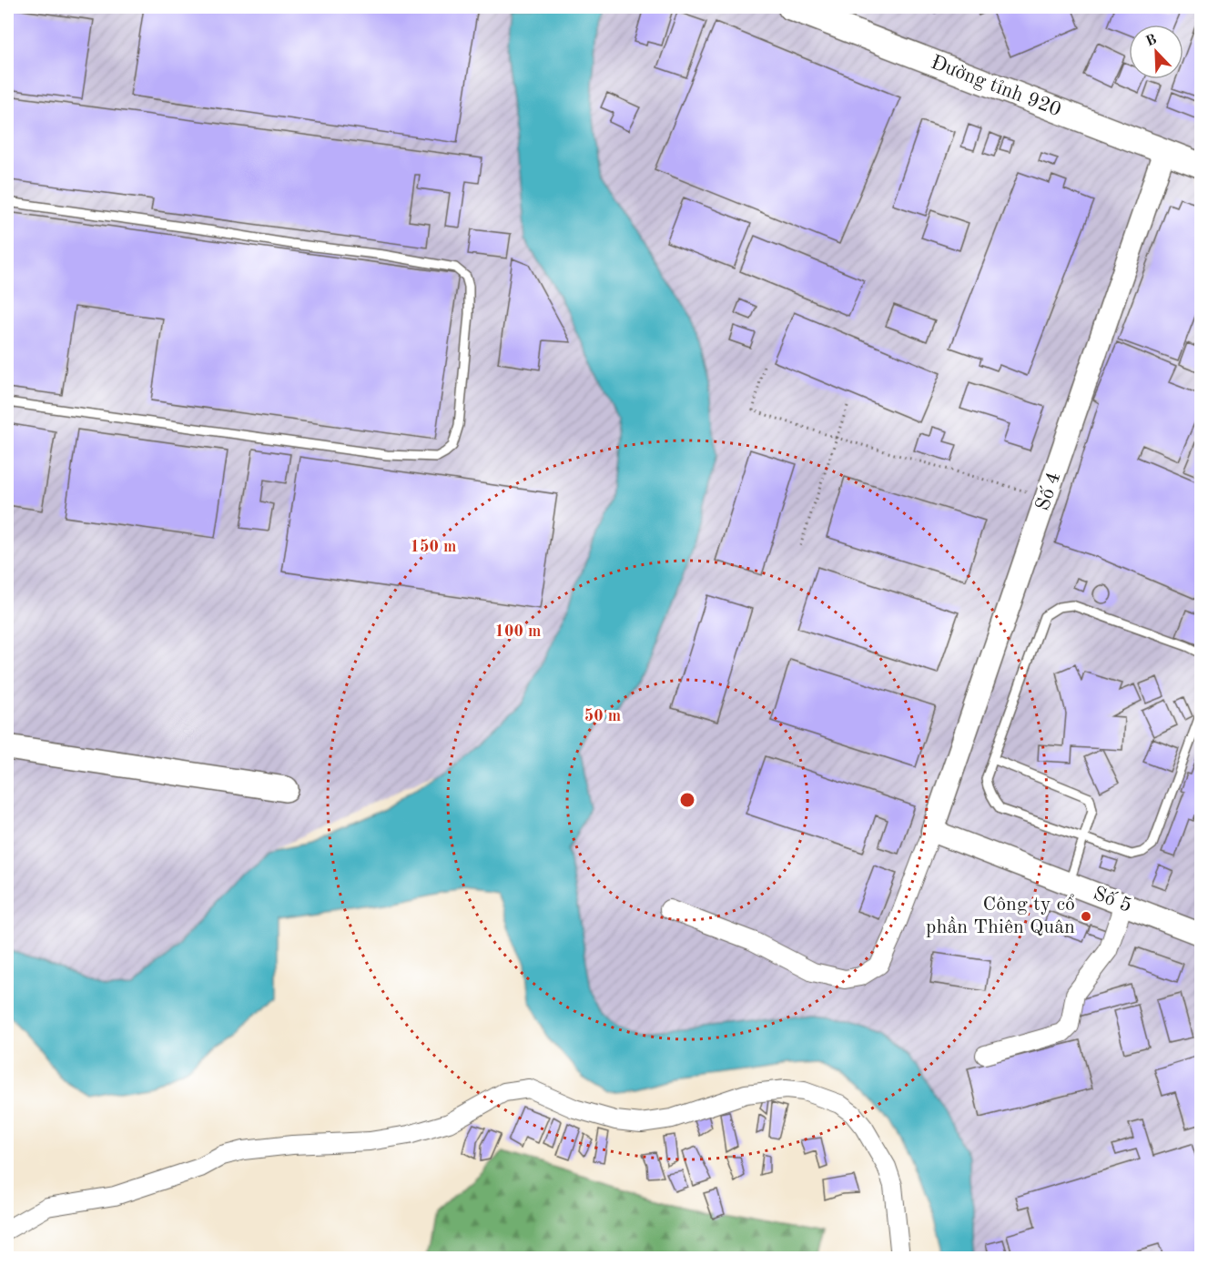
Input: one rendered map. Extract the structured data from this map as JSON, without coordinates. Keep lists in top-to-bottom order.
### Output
{
  "streets": {
    "main road": ["Đường tỉnh 920"],
    "street": ["Số 4", "Số 5"]
  },
  "crossings": [
    ["Đường tỉnh 920", "Số 4"],
    ["Số 4", "Số 5"]
  ],
  "places": ["Công ty cổ phần Thiên Quân"],
  "north": "top left",
  "rings": ["150 m", "100 m", "50 m"]
}
